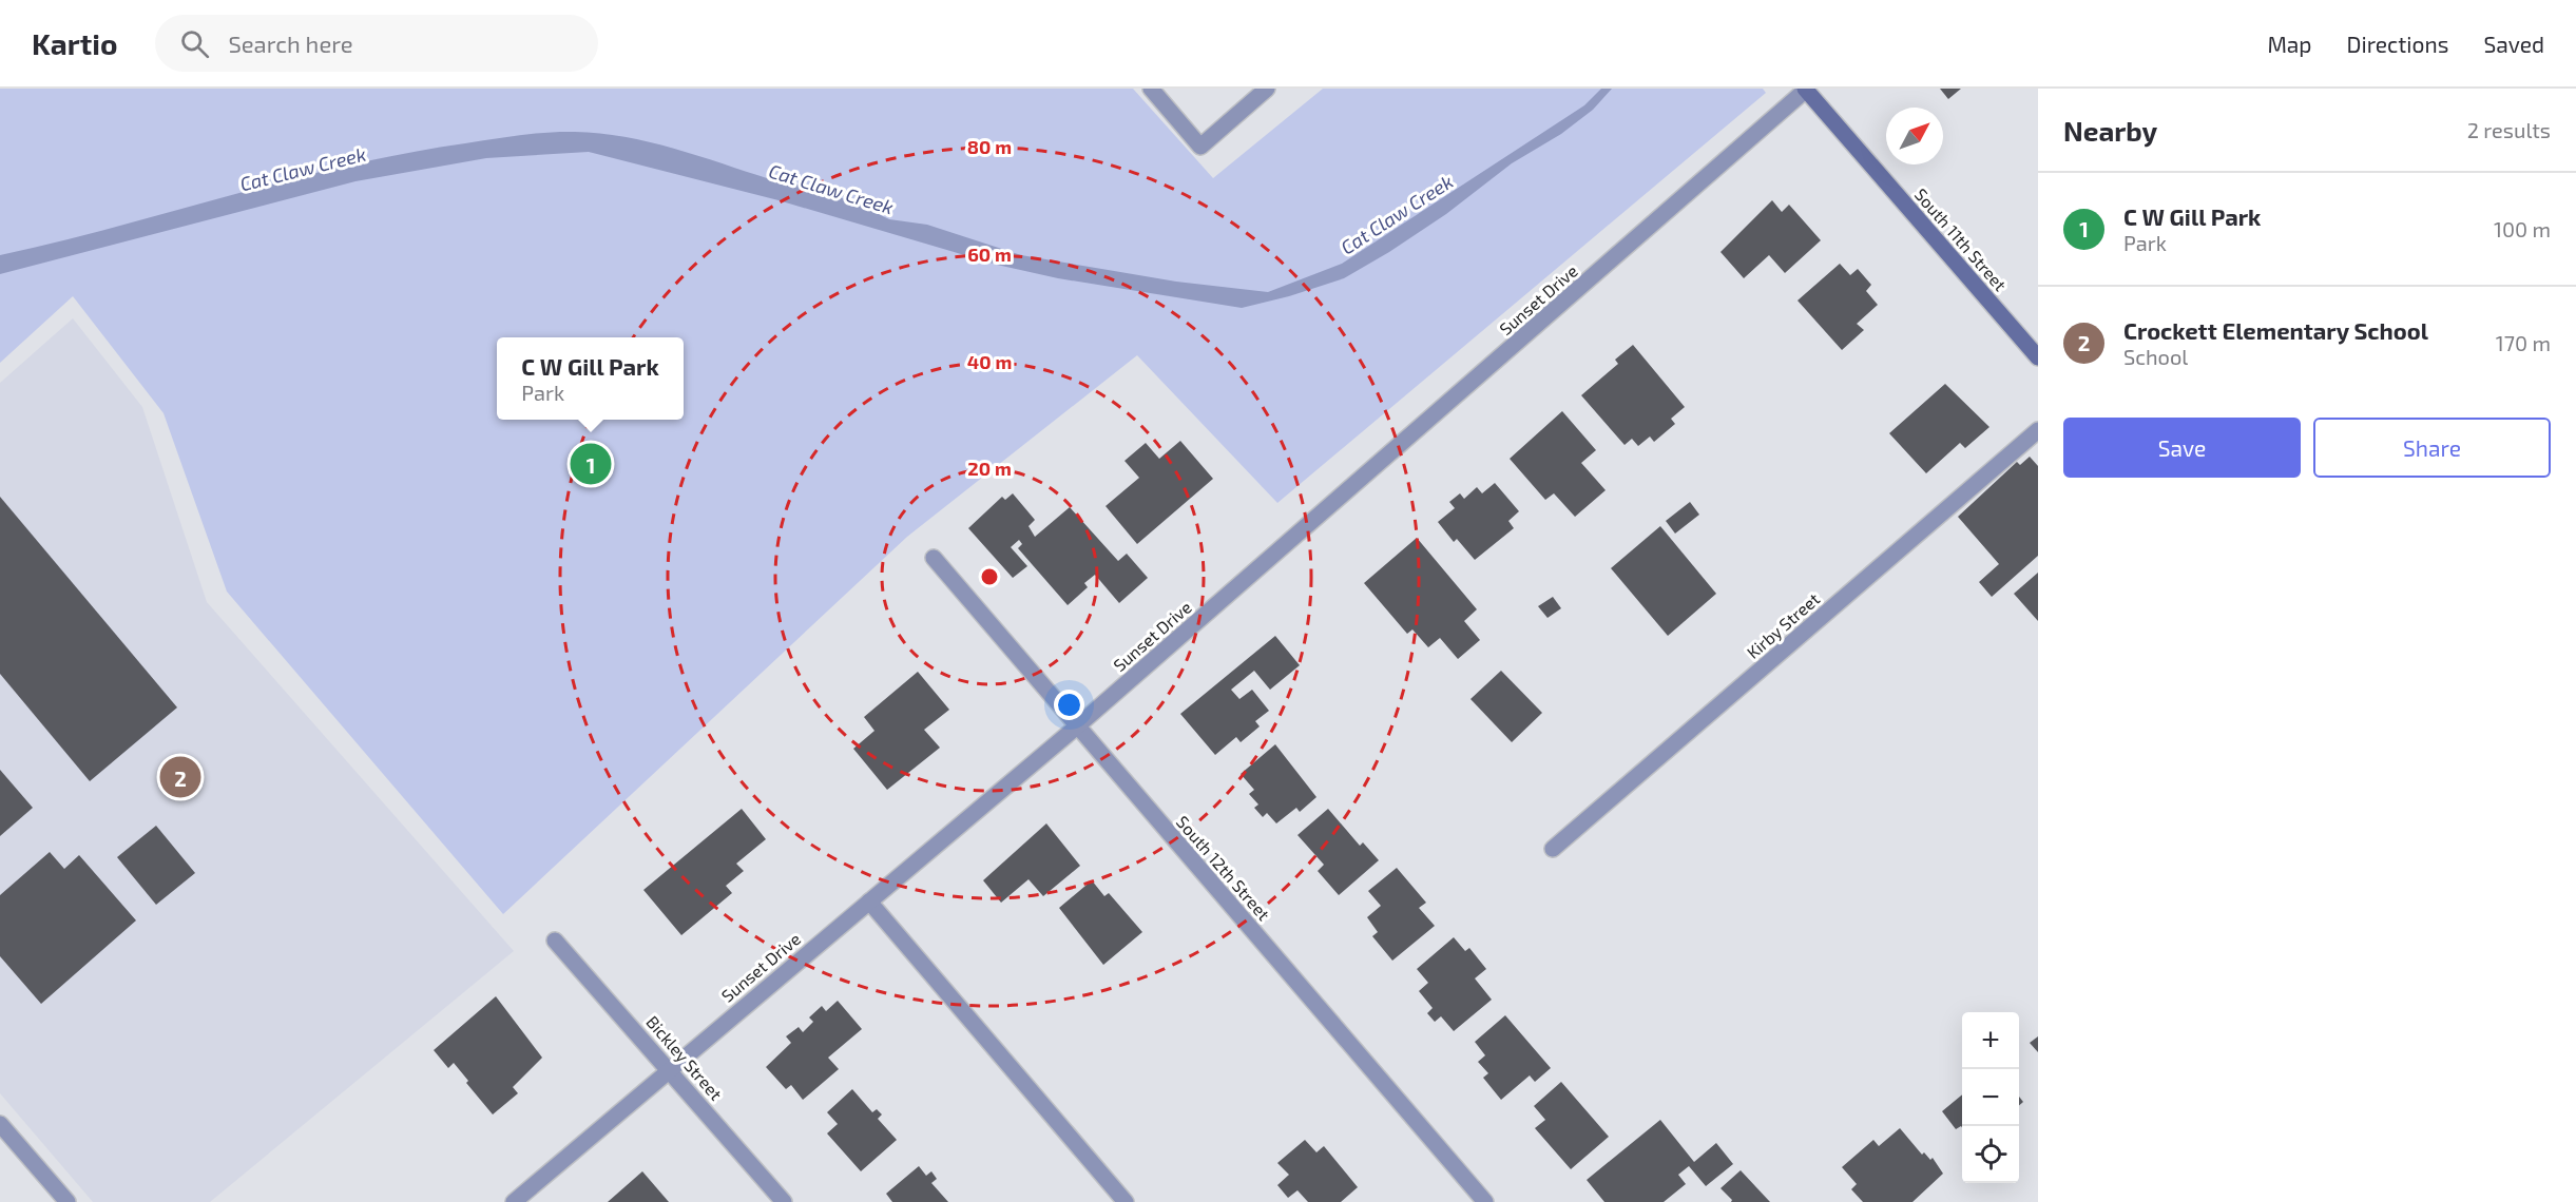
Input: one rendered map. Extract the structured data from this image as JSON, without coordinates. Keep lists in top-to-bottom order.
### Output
{
  "streets": {
    "street": [
      "South 11th Street",
      "Sunset Drive",
      "Kirby Street",
      "South 12th Street",
      "Bickley Street"
    ]
  },
  "crossings": [
    ["South 11th Street", "Sunset Drive"],
    ["Sunset Drive", "South 12th Street"],
    ["Sunset Drive", "Bickley Street"]
  ],
  "water": ["Cat Claw Creek"],
  "north": "top right",
  "page": {
    "header": "Kartio",
    "search": "Search here",
    "nav": ["Map", "Directions", "Saved"],
    "heading": ["Nearby", "2 results"],
    "list": [
      {
        "mark": "1",
        "name": "C W Gill Park",
        "note": "Park",
        "value": "100 m"
      },
      {
        "mark": "2",
        "name": "Crockett Elementary School",
        "note": "School",
        "value": "170 m"
      }
    ],
    "popup": ["C W Gill Park", "Park"],
    "buttons": ["Save", "Share"],
    "pins": ["1", "2"],
    "map_buttons": ["+", "−"]
  },
  "rings": [
    "80 m",
    "60 m",
    "40 m",
    "20 m"
  ]
}
